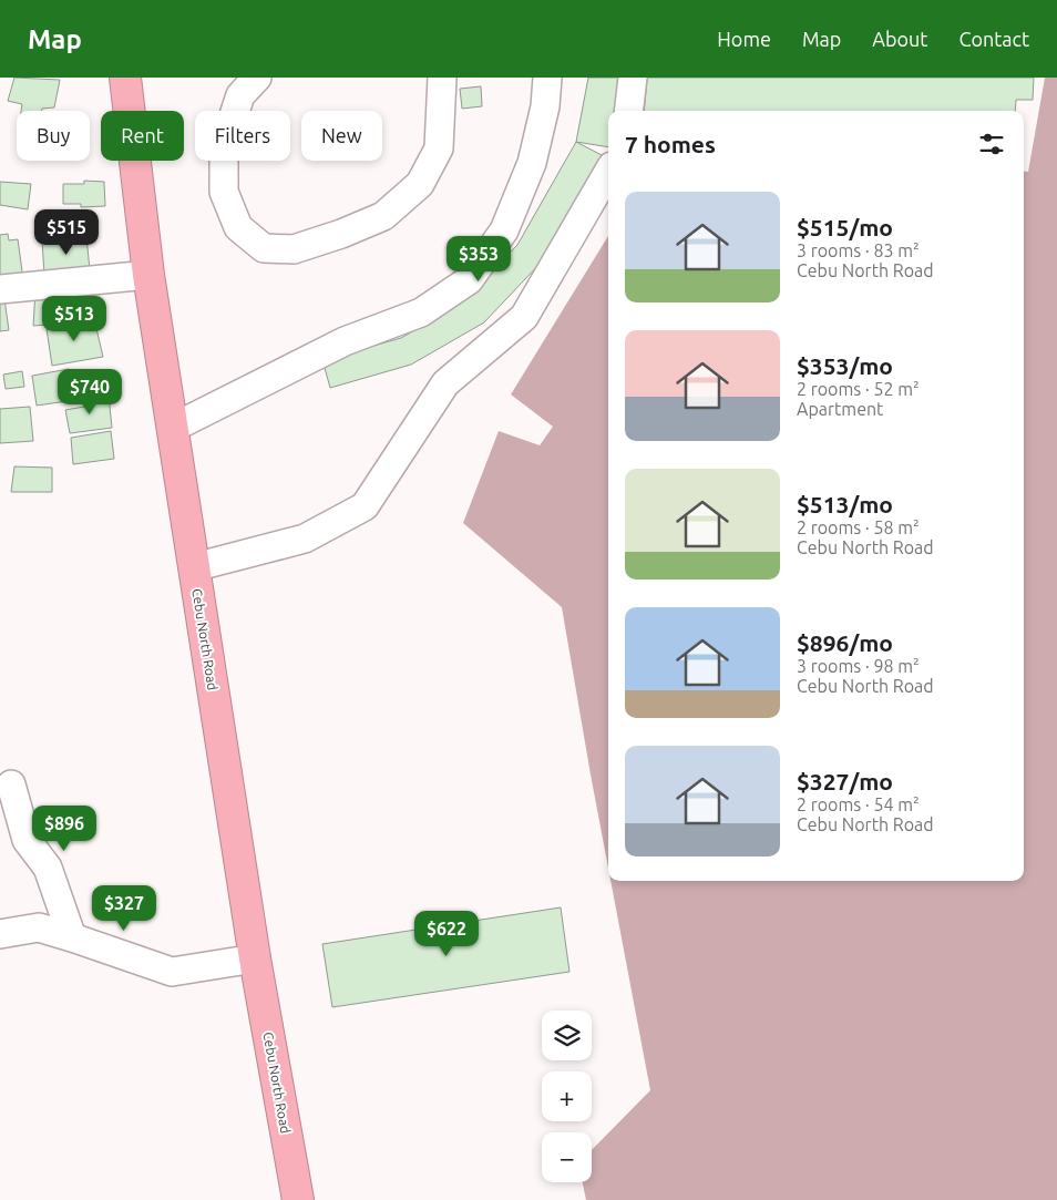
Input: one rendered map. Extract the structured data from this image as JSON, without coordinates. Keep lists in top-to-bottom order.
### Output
{
  "streets": {
    "highway": ["Cebu North Road"]
  },
  "page": {
    "header": "Map",
    "nav": [
      "Home",
      "Map",
      "About",
      "Contact"
    ],
    "chip": [
      "Buy",
      "Rent",
      "Filters",
      "New"
    ],
    "heading": "7 homes",
    "list": [
      {
        "name": "$515/mo",
        "note": "3 rooms · 83 m² · Cebu North Road"
      },
      {
        "name": "$353/mo",
        "note": "2 rooms · 52 m² · Apartment"
      },
      {
        "name": "$513/mo",
        "note": "2 rooms · 58 m² · Cebu North Road"
      },
      {
        "name": "$896/mo",
        "note": "3 rooms · 98 m² · Cebu North Road"
      },
      {
        "name": "$327/mo",
        "note": "2 rooms · 54 m² · Cebu North Road"
      }
    ],
    "price": [
      "$515",
      "$353",
      "$513",
      "$740",
      "$896",
      "$327",
      "$622"
    ],
    "map_buttons": ["+", "−"]
  }
}
